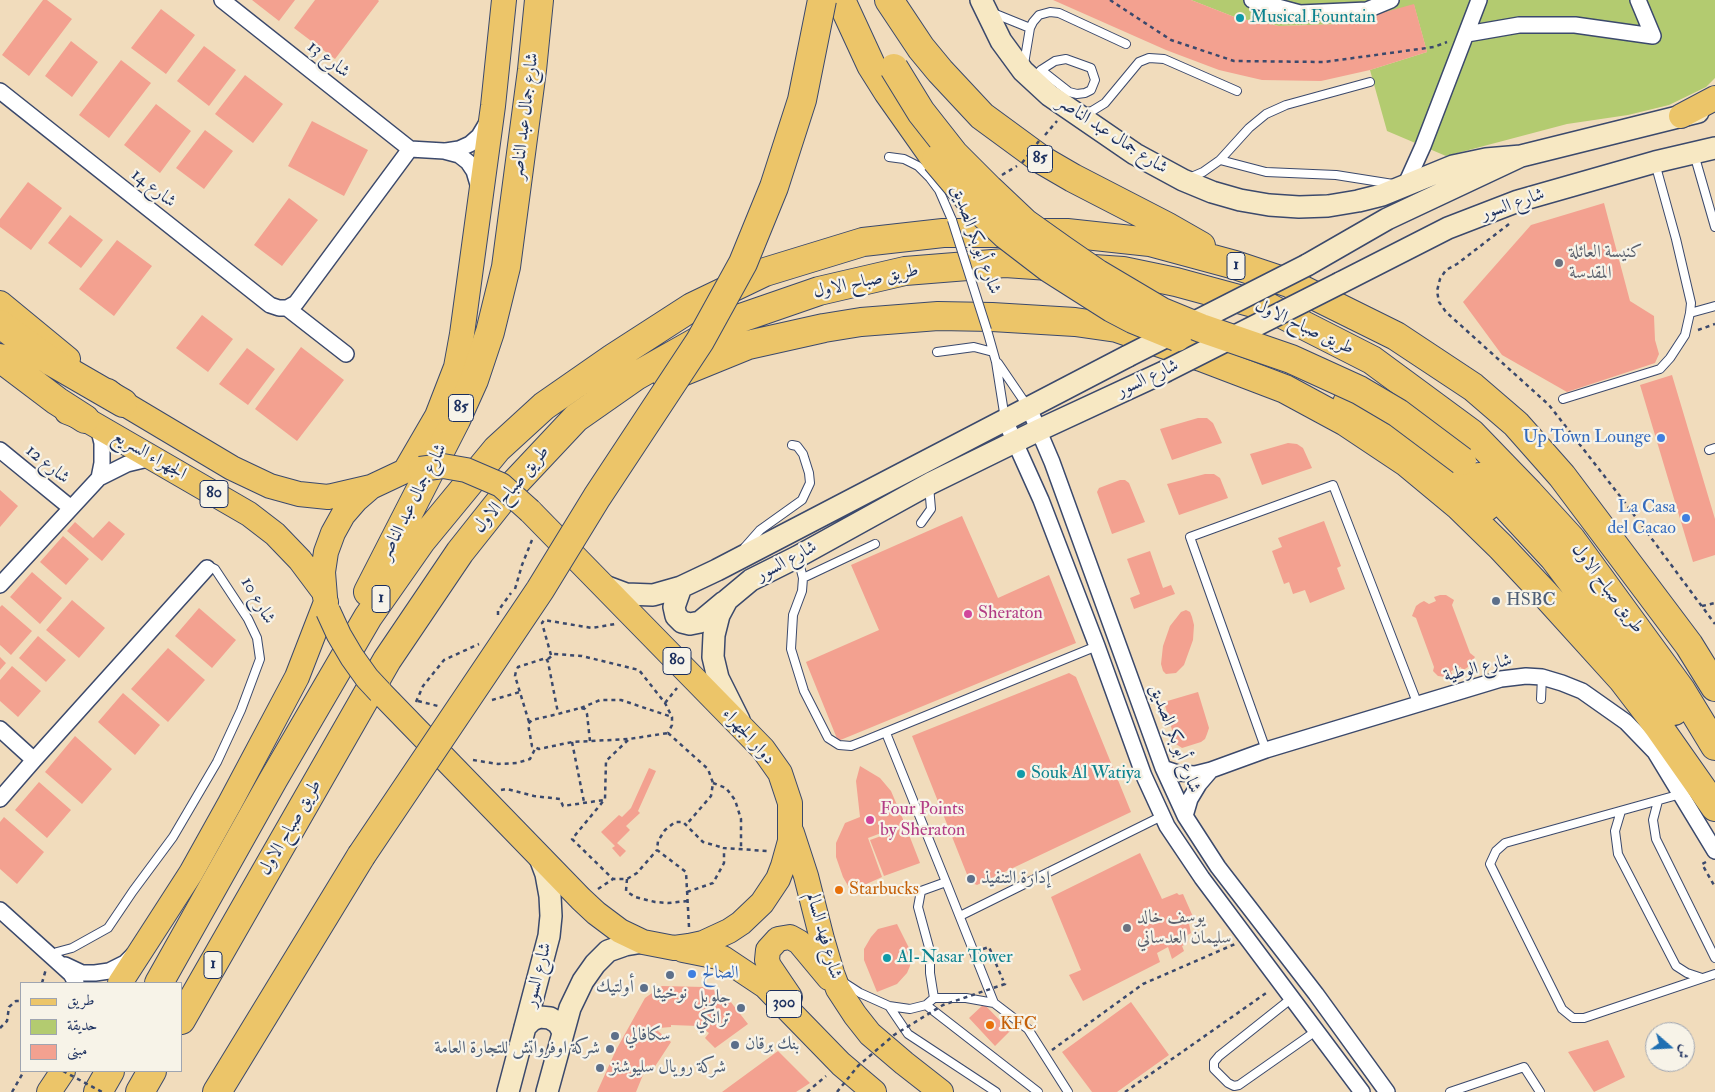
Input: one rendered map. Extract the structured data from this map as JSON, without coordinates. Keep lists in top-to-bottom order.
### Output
{
  "streets": {
    "highway": [
      "شارع جمال عبد الناصر",
      "85",
      "1",
      "طريق صباح الاول",
      "الجهراء السريع",
      "80"
    ],
    "main road": [
      "شارع السور",
      "دوار الجهراء",
      "شارع فهد السالم",
      "300"
    ],
    "street": [
      "شارع 13",
      "شارع 14",
      "شارع أبو بكر الصديق",
      "شارع 12",
      "شارع 10",
      "شارع الوطية"
    ]
  },
  "crossings": [
    ["شارع جمال عبد الناصر", "شارع السور"],
    ["شارع جمال عبد الناصر", "طريق صباح الاول"],
    ["شارع جمال عبد الناصر", "دوار الجهراء"],
    ["85", "طريق صباح الاول"],
    ["شارع السور", "شارع أبو بكر الصديق"],
    ["شارع السور", "دوار الجهراء"],
    ["شارع أبو بكر الصديق", "شارع الوطية"],
    ["الجهراء السريع", "شارع 12"],
    ["الجهراء السريع", "دوار الجهراء"],
    ["دوار الجهراء", "شارع فهد السالم"],
    ["دوار الجهراء", "300"]
  ],
  "places": [
    "Musical Fountain",
    "كنيسة العائلة المقدسة",
    "Up Town Lounge",
    "La Casa del Cacao",
    "HSBC",
    "Sheraton",
    "Souk Al Watiya",
    "Four Points by Sheraton",
    "إدارة التنفيذ",
    "Starbucks",
    "يوسف خالد سليمان العدساني",
    "Al-Nasar Tower",
    "الصالح",
    "نوخيثا",
    "أولتيك",
    "جلوبل ترانكي",
    "KFC",
    "سكافالي",
    "بنك برقان",
    "شركة اوفرواتش للتجارة العامة",
    "شركة رويال سليوشنز"
  ],
  "legend": ["طريق", "حديقة", "مبنى"],
  "north": "right"
}
